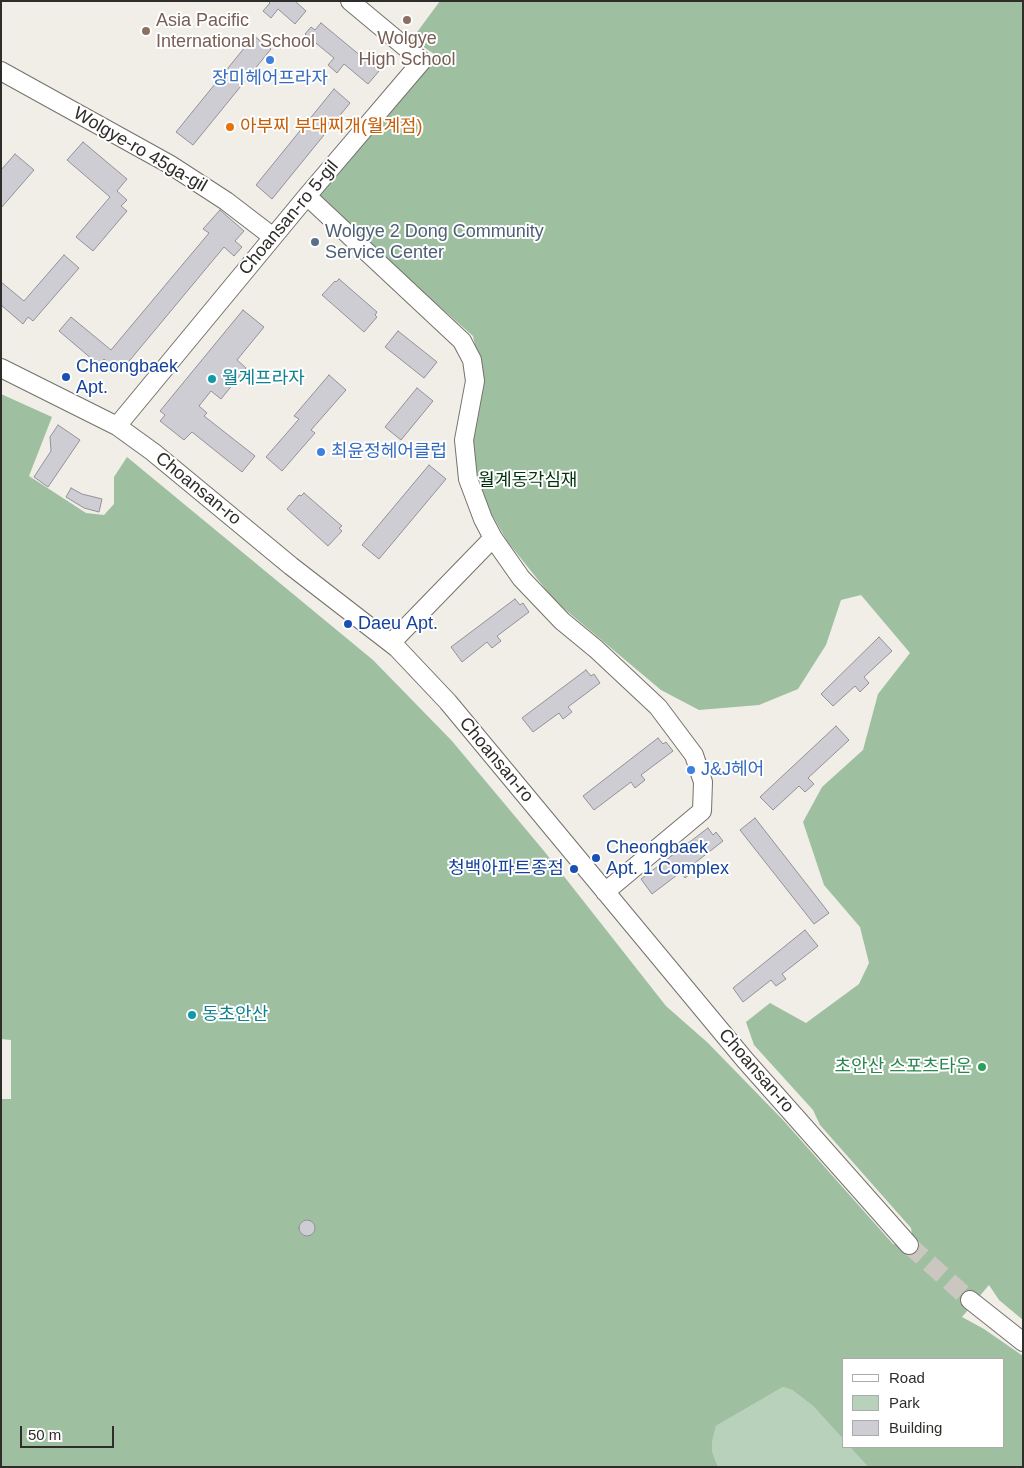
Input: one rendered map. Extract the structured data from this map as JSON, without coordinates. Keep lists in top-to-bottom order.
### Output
{
  "streets": {
    "street": ["Wolgye-ro 45ga-gil", "Choansan-ro 5-gil", "Choansan-ro"]
  },
  "crossings": [
    ["Wolgye-ro 45ga-gil", "Choansan-ro 5-gil"],
    ["Choansan-ro 5-gil", "Choansan-ro"]
  ],
  "parks": ["월계동각심재"],
  "places": [
    "Wolgye High School",
    "Asia Pacific International School",
    "장미헤어프라자",
    "아부찌 부대찌개(월계점)",
    "Wolgye 2 Dong Community Service Center",
    "Cheongbaek Apt.",
    "월계프라자",
    "최윤정헤어클럽",
    "Daeu Apt.",
    "J&J헤어",
    "Cheongbaek Apt. 1 Complex",
    "청백아파트종점",
    "동초안산",
    "초안산 스포츠타운"
  ],
  "legend": ["Road", "Park", "Building"],
  "scale_bar": "50 m"
}
